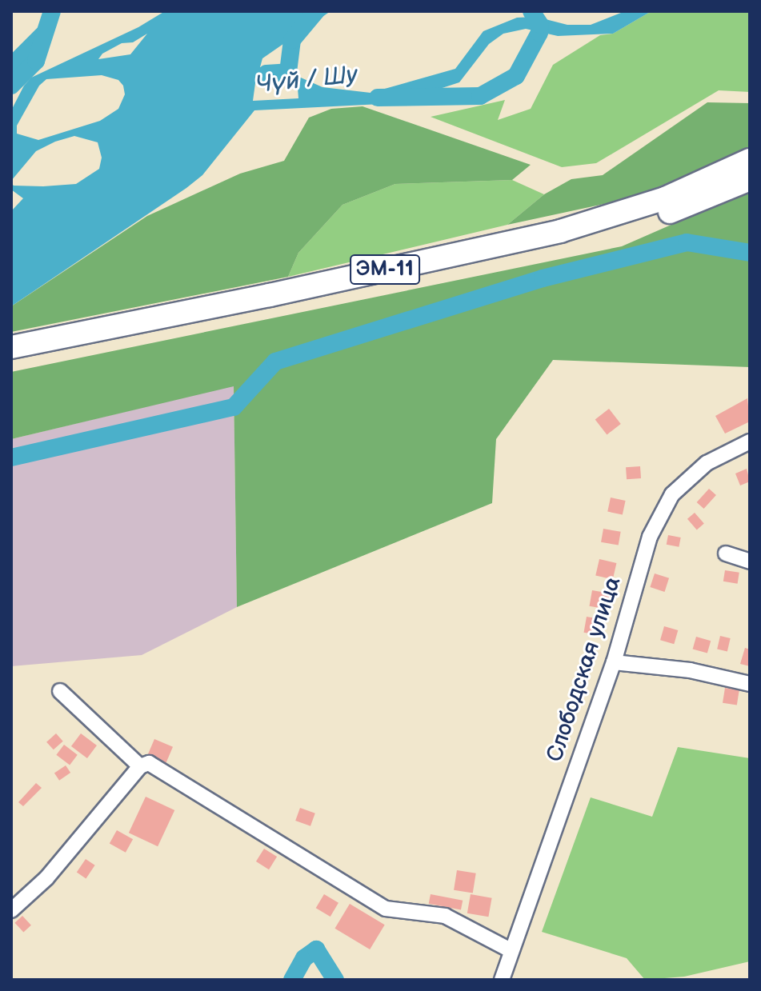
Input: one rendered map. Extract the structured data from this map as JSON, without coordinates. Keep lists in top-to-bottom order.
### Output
{
  "streets": {
    "highway": ["ЭМ-11"],
    "street": ["Слободская улица"]
  },
  "water": ["Чүй / Шу"]
}
